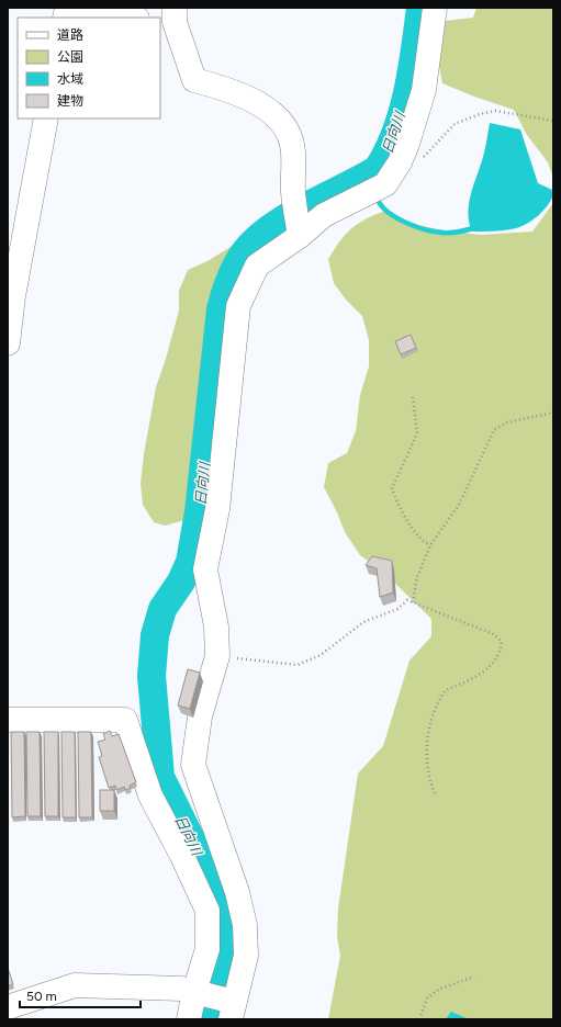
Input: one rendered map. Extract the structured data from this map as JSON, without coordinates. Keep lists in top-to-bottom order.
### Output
{
  "water": ["日向川"],
  "legend": [
    "道路",
    "公園",
    "水域",
    "建物"
  ],
  "scale_bar": "50 m"
}
